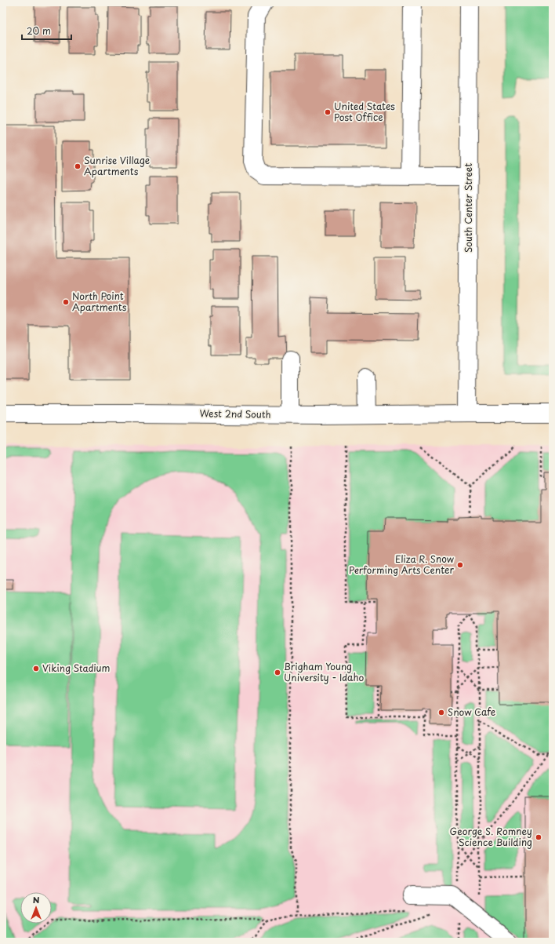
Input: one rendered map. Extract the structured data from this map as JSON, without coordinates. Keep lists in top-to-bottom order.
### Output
{
  "streets": {
    "street": ["South Center Street", "West 2nd South"]
  },
  "crossings": [
    ["South Center Street", "West 2nd South"]
  ],
  "places": [
    "United States Post Office",
    "Sunrise Village Apartments",
    "North Point Apartments",
    "Eliza R. Snow Performing Arts Center",
    "Viking Stadium",
    "Brigham Young University - Idaho",
    "Snow Cafe",
    "George S. Romney Science Building"
  ],
  "scale_bar": "20 m",
  "north": "top"
}
